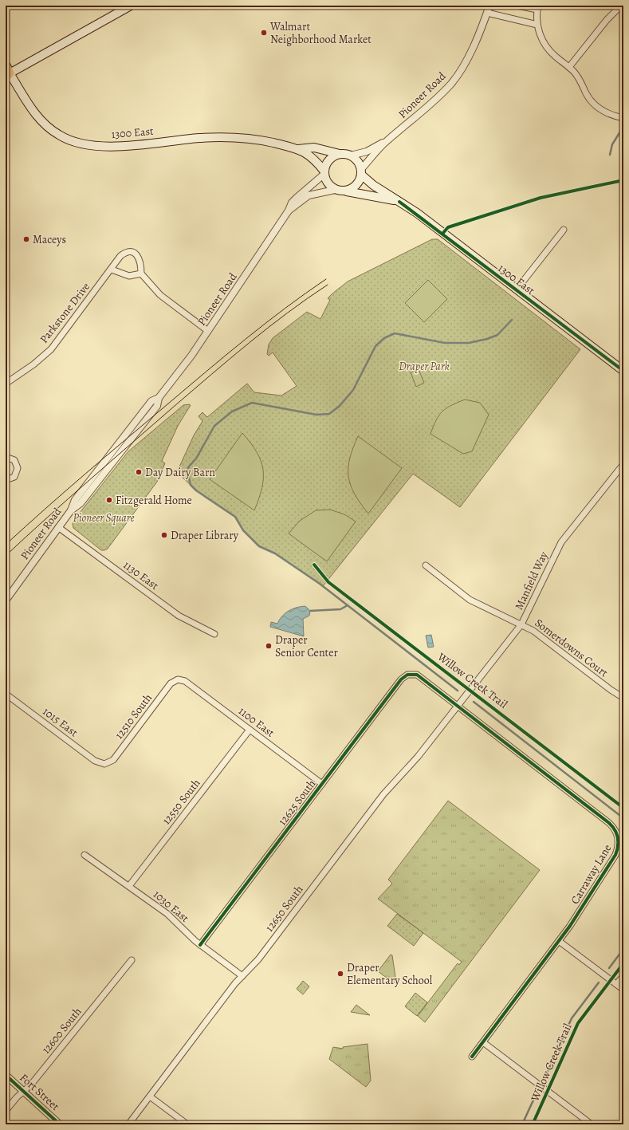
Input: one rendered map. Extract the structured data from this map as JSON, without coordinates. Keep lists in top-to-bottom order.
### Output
{
  "streets": {
    "main road": ["1300 East"],
    "street": [
      "Pioneer Road",
      "Parkstone Drive",
      "1130 East",
      "Manfield Way",
      "Somerdowns Court",
      "12510 South",
      "1015 East",
      "1100 East",
      "12550 South",
      "12625 South",
      "Carraway Lane",
      "1030 East",
      "12650 South",
      "12600 South",
      "Fort Street"
    ],
    "cycle path": ["Willow Creek Trail"]
  },
  "crossings": [
    ["Pioneer Road", "1300 East"],
    ["Pioneer Road", "1130 East"],
    ["Manfield Way", "Somerdowns Court"],
    ["Manfield Way", "Carraway Lane"],
    ["Manfield Way", "12650 South"],
    ["12510 South", "1015 East"],
    ["12510 South", "1100 East"],
    ["1100 East", "12550 South"],
    ["1100 East", "12625 South"],
    ["12550 South", "1030 East"],
    ["12625 South", "Carraway Lane"],
    ["12625 South", "1030 East"],
    ["Carraway Lane", "12650 South"],
    ["1030 East", "12650 South"],
    ["12600 South", "Fort Street"]
  ],
  "parks": ["Draper Park", "Pioneer Square"],
  "places": [
    "Walmart Neighborhood Market",
    "Maceys",
    "Day Dairy Barn",
    "Fitzgerald Home",
    "Draper Library",
    "Draper Senior Center",
    "Draper Elementary School"
  ]
}
